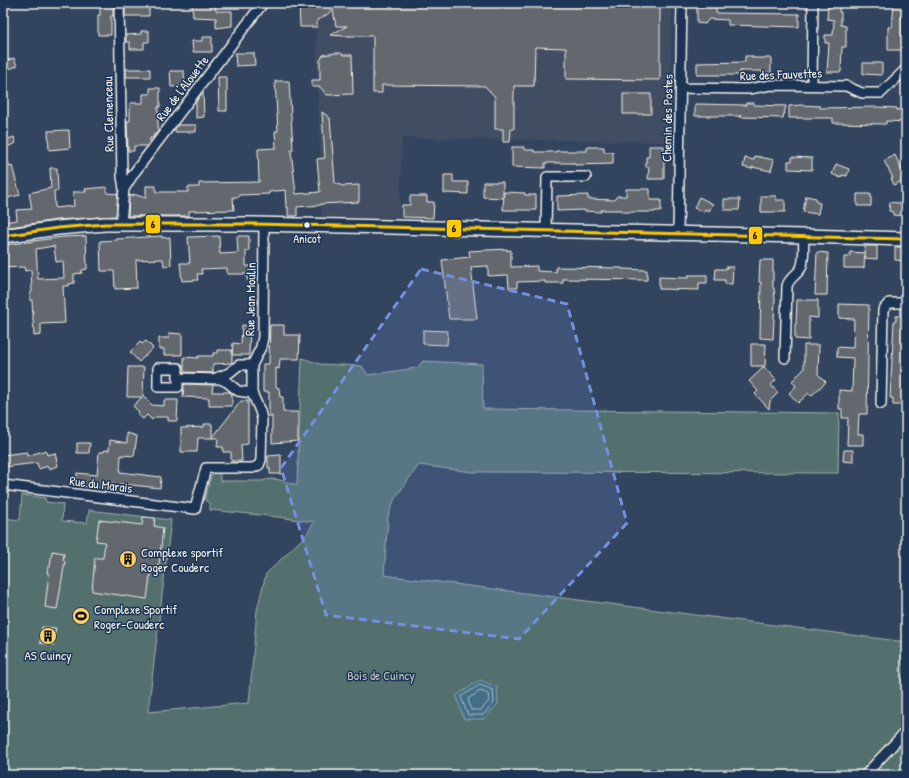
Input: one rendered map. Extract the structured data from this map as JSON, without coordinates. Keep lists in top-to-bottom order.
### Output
{
  "streets": {
    "street": [
      "Rue des Fauvettes",
      "Rue de l'Alouette",
      "Rue Clemenceau",
      "Chemin des Postes",
      "Rue Jean Moulin",
      "Rue du Marais"
    ]
  },
  "crossings": [
    ["Rue des Fauvettes", "Chemin des Postes"],
    ["Rue de l'Alouette", "Rue Clemenceau"],
    ["Rue Jean Moulin", "Rue du Marais"]
  ],
  "parks": ["Bois de Cuincy"],
  "places": {
    "other": ["Anicot"],
    "building": ["Complexe sportif Roger Couderc", "AS Cuincy"],
    "sports": ["Complexe Sportif Roger-Couderc"]
  },
  "lines": ["transit line 6"]
}
